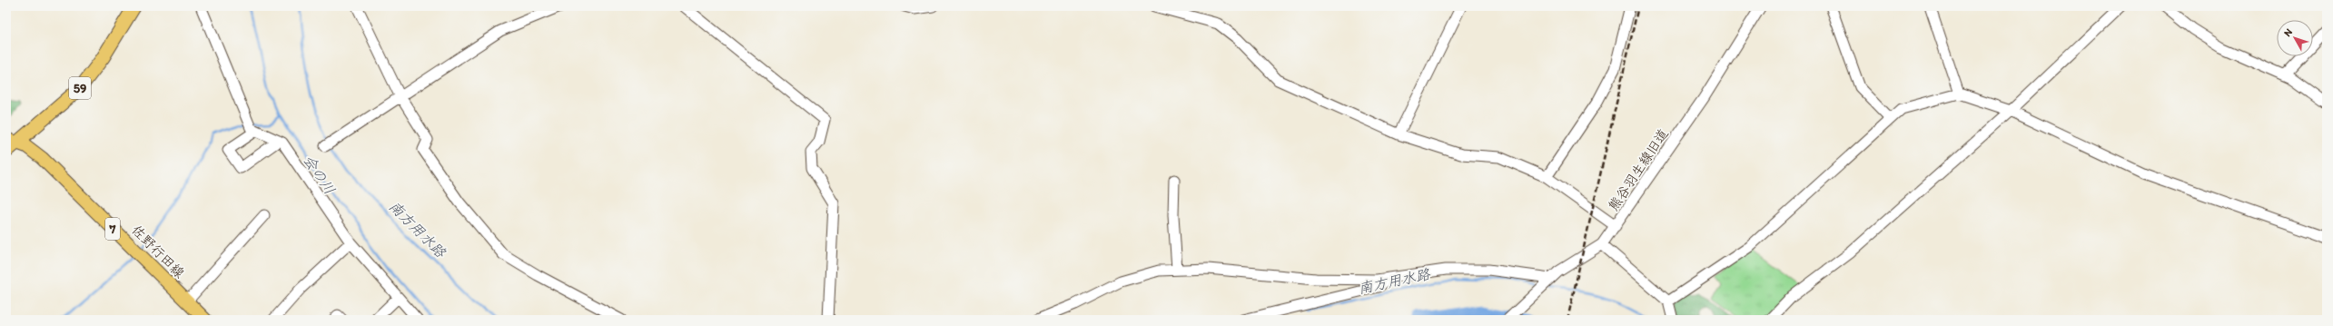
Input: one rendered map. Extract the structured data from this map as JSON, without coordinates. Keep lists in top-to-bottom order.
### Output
{
  "streets": {
    "main road": ["59", "7", "佐野行田線"],
    "street": ["熊谷羽生線旧道"]
  },
  "crossings": [
    ["59", "佐野行田線"]
  ],
  "water": ["会の川", "南方用水路"],
  "north": "top left"
}
